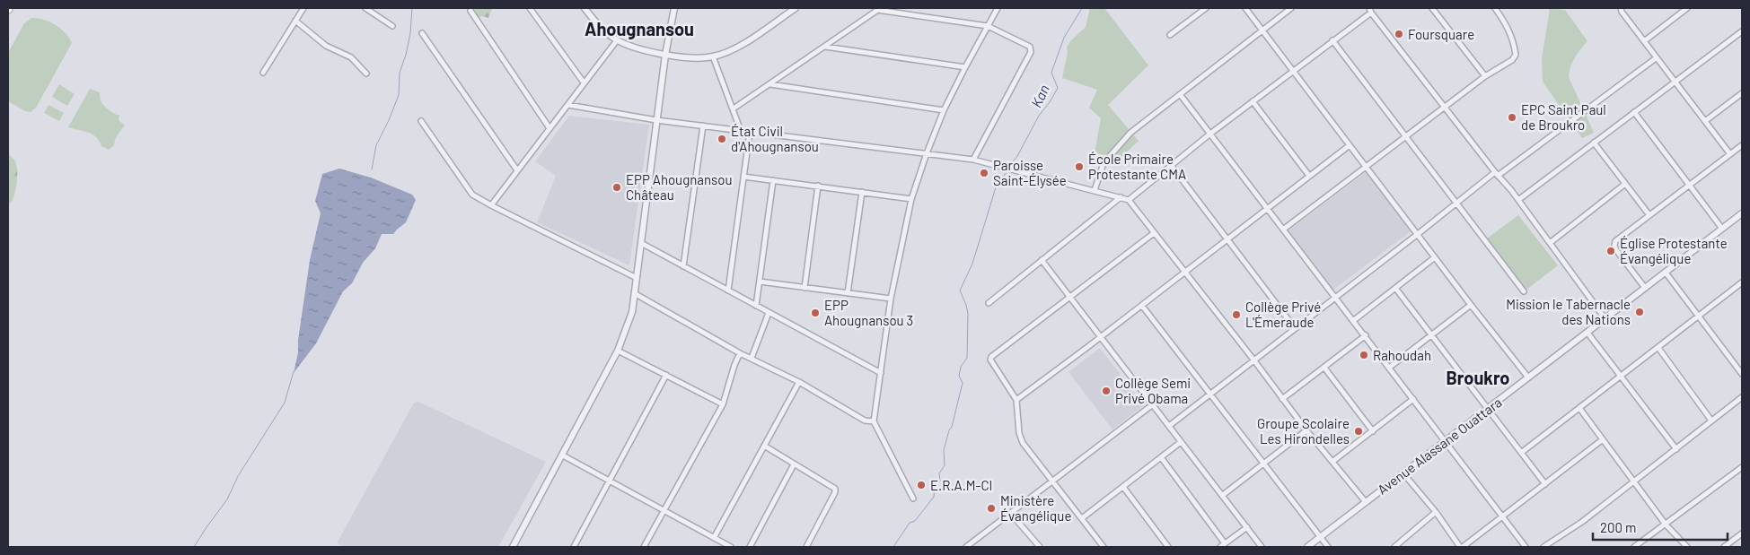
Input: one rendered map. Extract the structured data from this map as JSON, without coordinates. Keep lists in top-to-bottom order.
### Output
{
  "streets": {
    "street": ["Avenue Alassane Ouattara"]
  },
  "districts": ["Ahougnansou", "Broukro"],
  "water": ["Kan"],
  "places": [
    "Foursquare",
    "EPC Saint Paul de Broukro",
    "État Civil d'Ahougnansou",
    "École Primaire Protestante CMA",
    "Paroisse Saint-Élysée",
    "EPP Ahougnansou Château",
    "Église Protestante Évangélique",
    "Mission le Tabernacle des Nations",
    "EPP Ahougnansou 3",
    "Collège Privé L'Émeraude",
    "Rahoudah",
    "Collège Semi Privé Obama",
    "Groupe Scolaire Les Hirondelles",
    "E.R.A.M-CI",
    "Ministère Évangélique"
  ],
  "scale_bar": "200 m"
}
